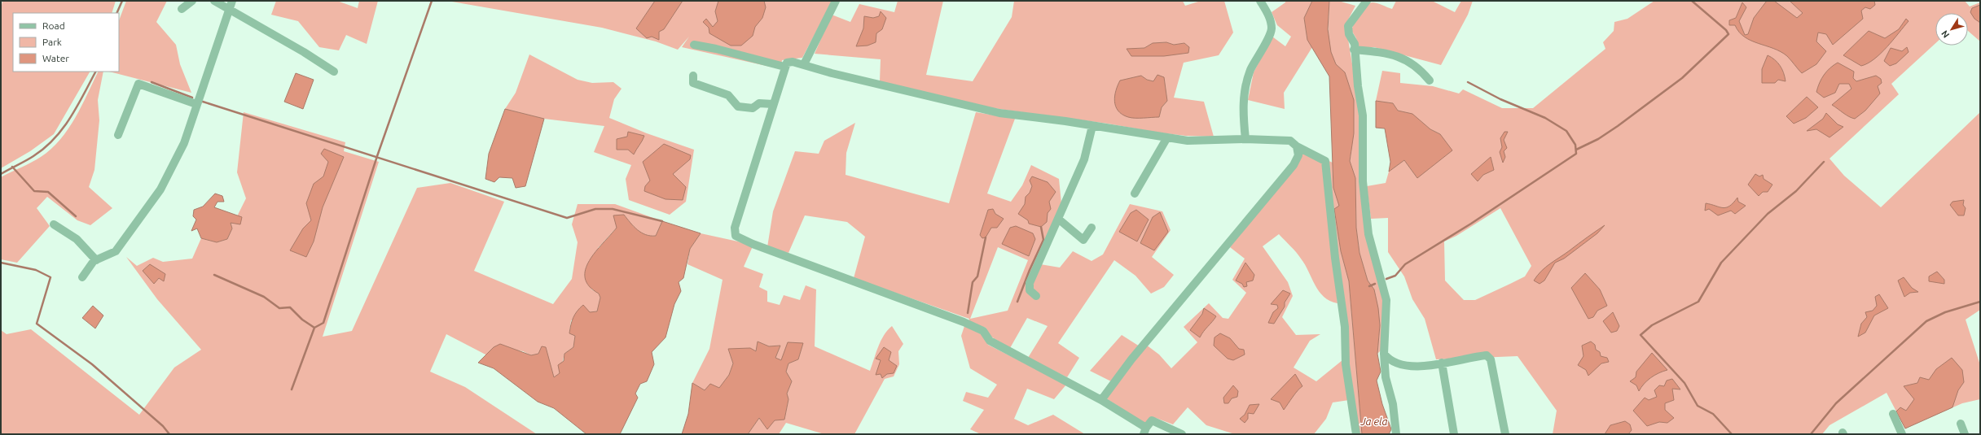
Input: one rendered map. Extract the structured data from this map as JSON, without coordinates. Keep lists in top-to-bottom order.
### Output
{
  "water": ["Ja ela"],
  "legend": ["Road", "Park", "Water"],
  "north": "bottom left"
}
